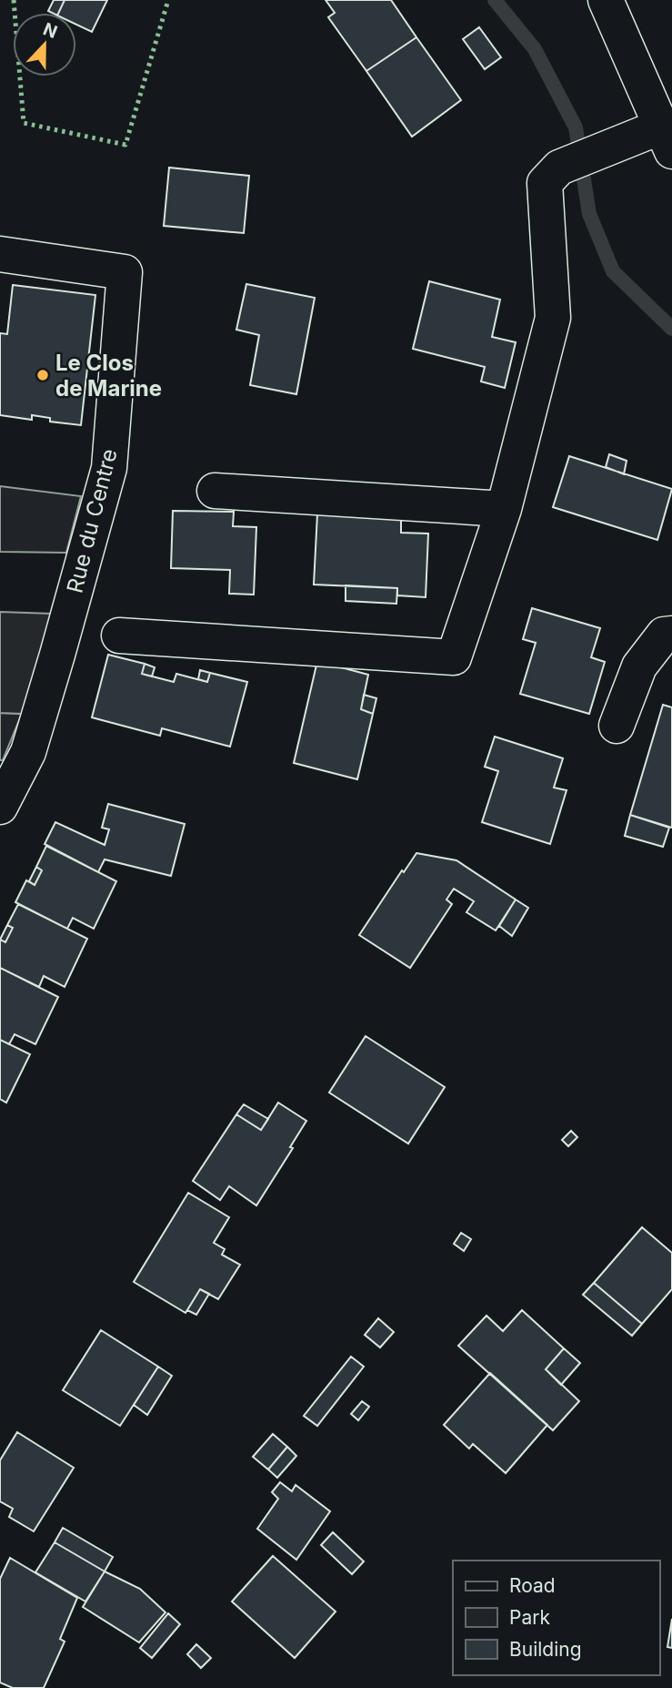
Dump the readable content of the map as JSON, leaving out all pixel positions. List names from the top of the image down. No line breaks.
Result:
{"streets":{"street":["Rue du Centre"]},"places":["Le Clos de Marine"],"legend":["Road","Park","Building"],"north":"top"}
